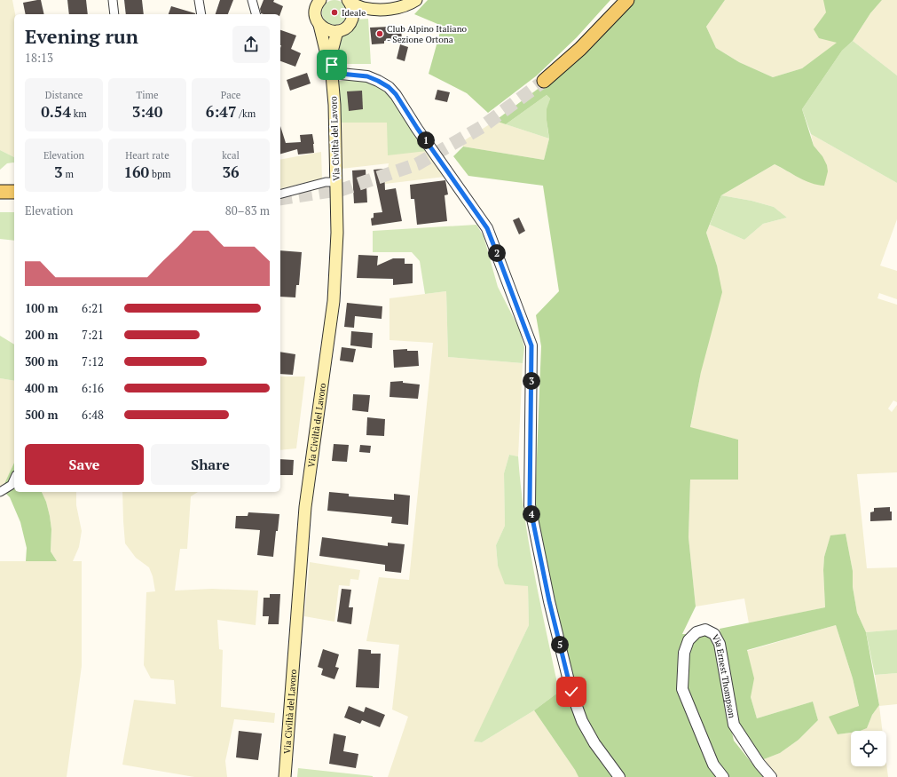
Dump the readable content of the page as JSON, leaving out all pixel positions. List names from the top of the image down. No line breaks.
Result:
{"streets":{"main road":["Via Civiltà del Lavoro"],"street":["Via Ernest Thompson"]},"places":["Ideale","Club Alpino Italiano - Sezione Ortona"],"page":{"heading":["Evening run","18:13"],"stats":[["Distance","0.54 km"],["Time","3:40"],["Pace","6:47 /km"],["Elevation","3 m"],["Heart rate","160 bpm"],["kcal","36"]],"pins":["1","2","3","4","5"],"chart":["Elevation","80–83 m"],"list":[{"name":"100 m","note":"6:21"},{"name":"200 m","note":"7:21"},{"name":"300 m","note":"7:12"},{"name":"400 m","note":"6:16"},{"name":"500 m","note":"6:48"}],"buttons":["Save","Share"]}}
